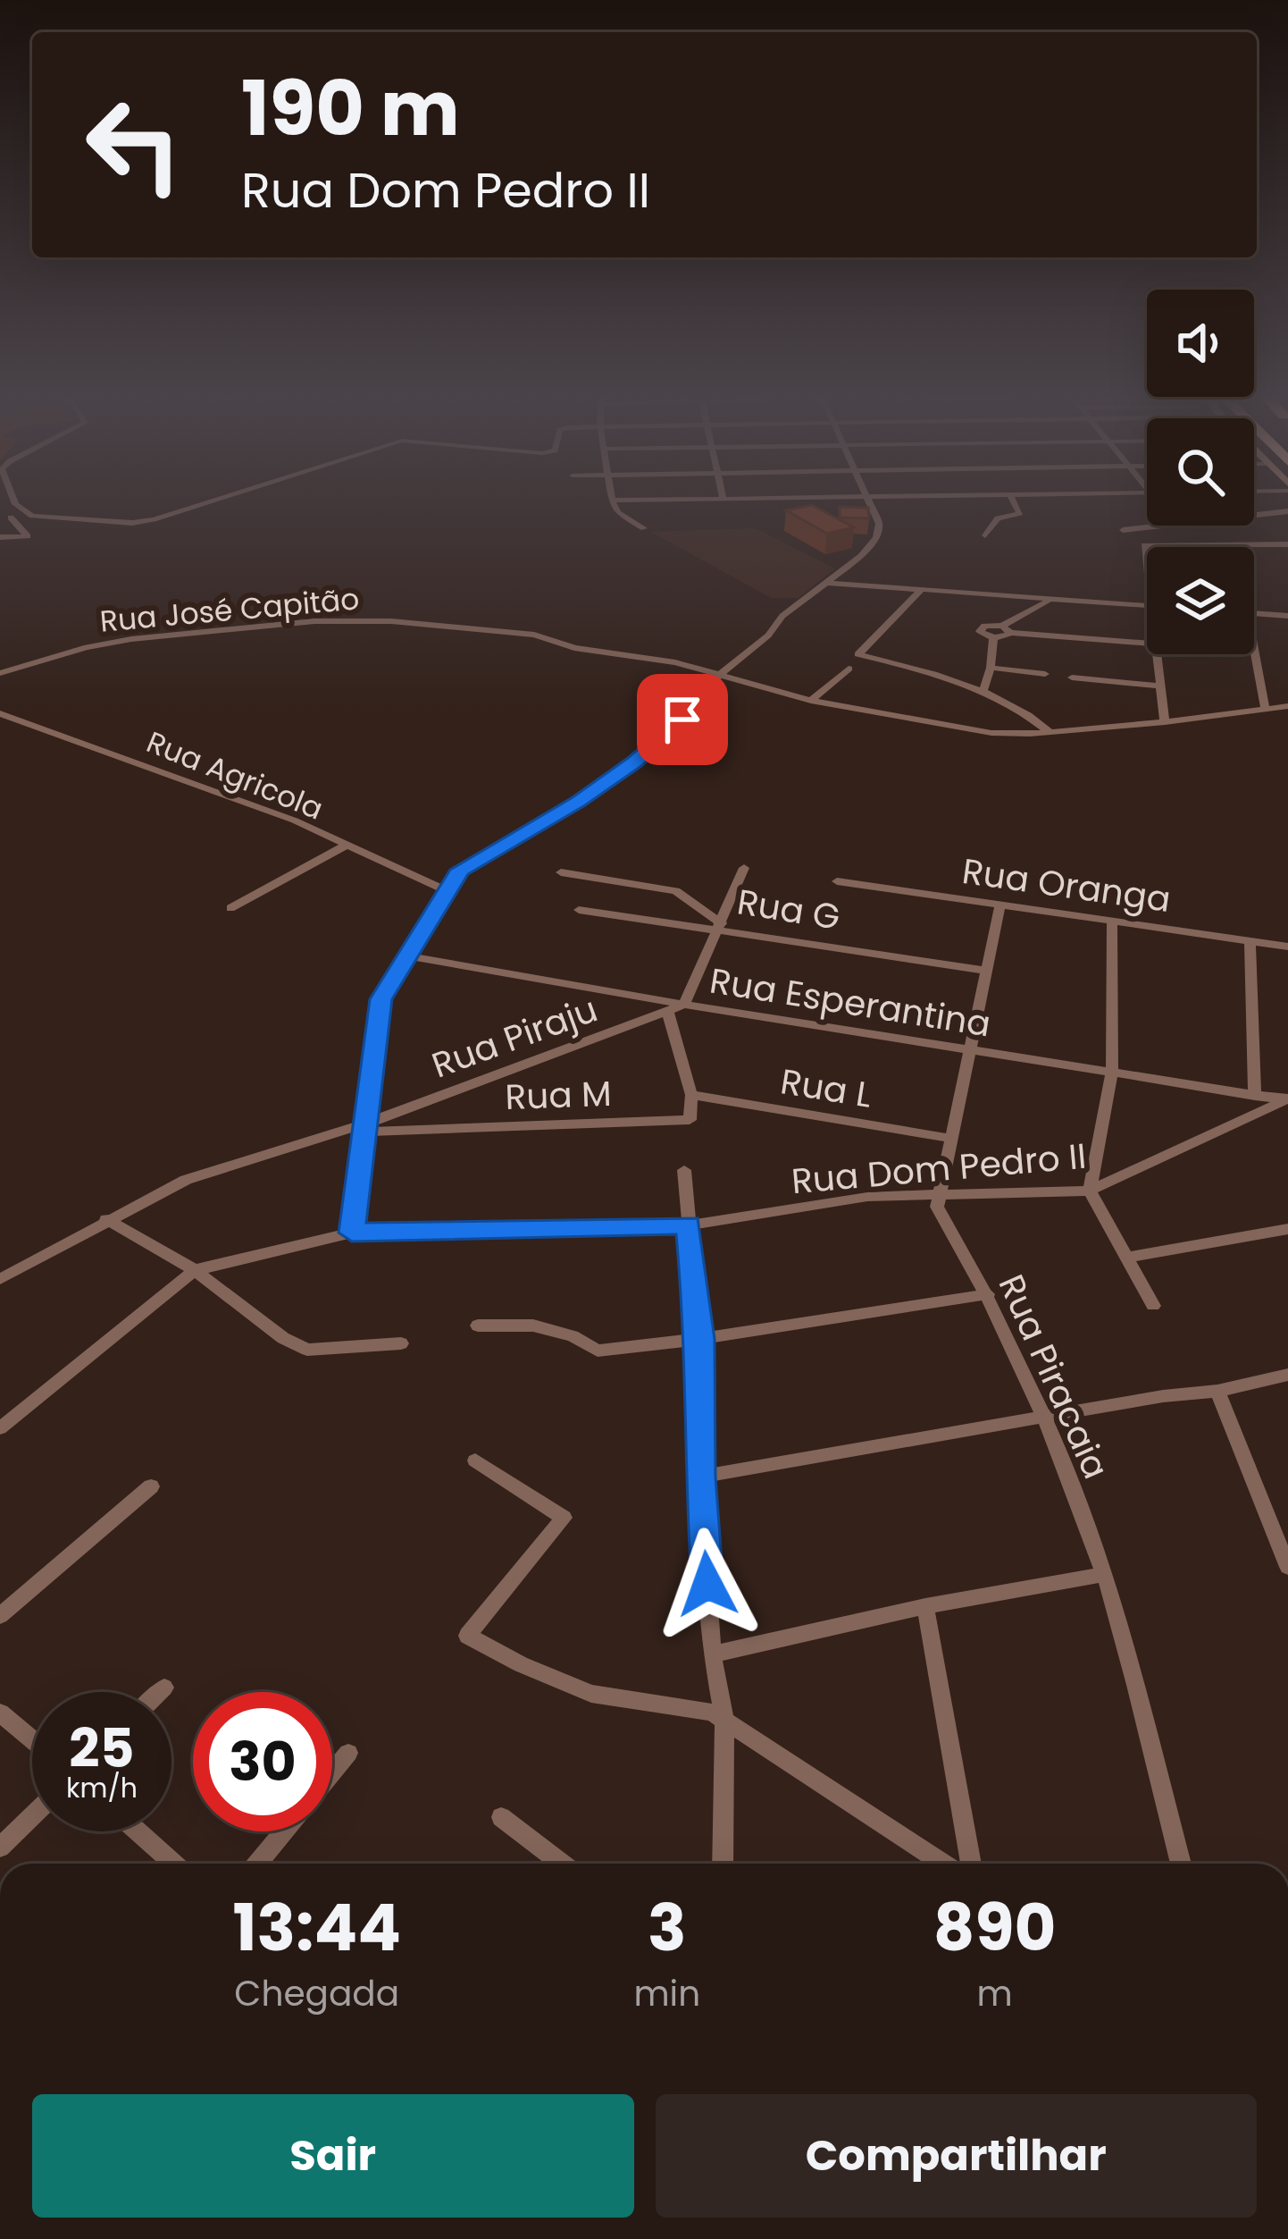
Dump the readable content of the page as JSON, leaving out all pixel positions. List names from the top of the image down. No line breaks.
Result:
{"streets":{"street":["Rua José Capitão","Rua Agricola","Rua Oranga","Rua G","Rua Esperantina","Rua Piraju","Rua L","Rua M","Rua Dom Pedro II","Rua Piracaia"]},"crossings":[["Rua Oranga","Rua Piracaia"],["Rua G","Rua Piracaia"],["Rua Esperantina","Rua Piraju"],["Rua Esperantina","Rua Dom Pedro II"],["Rua Esperantina","Rua Piracaia"],["Rua Piraju","Rua M"],["Rua L","Rua M"],["Rua L","Rua Piracaia"],["Rua Dom Pedro II","Rua Piracaia"]],"page":{"turn":["190 m","Rua Dom Pedro II"],"speed":"25 km/h","limit":"30","eta":["13:44","Chegada","3","min","890","m"],"buttons":["Sair","Compartilhar"]}}
